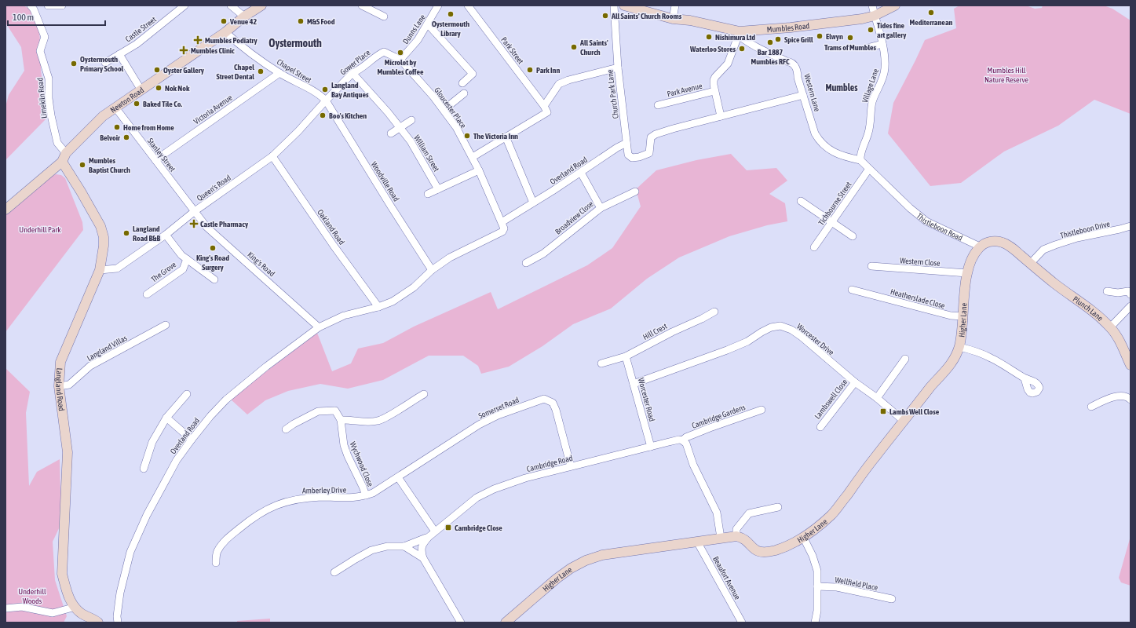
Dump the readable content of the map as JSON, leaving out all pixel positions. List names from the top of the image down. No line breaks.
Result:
{"streets":{"main road":["Mumbles Road","Newton Road","Plunch Lane","Higher Lane","Langland Road"],"street":["Castle Street","Dunns Lane","Park Street","Gower Place","Chapel Street","Village Lane","Park Avenue","Western Lane","Church Park Lane","Limekiln Road","Gloucester Place","Victoria Avenue","William Street","Stanley Street","Overland Road","Woodville Road","Queen's Road","Tichbourne Street","Broadview Close","Thistleboon Road","Oakland Road","Thistleboon Drive","Western Close","King's Road","The Grove","Heatherslade Close","Hill Crest","Worcester Drive","Langland Villas","Lambswell Close","Worcester Road","Somerset Road","Cambridge Gardens","Cambridge Road","Wychwood Close","Amberley Drive","Beaufort Avenue","Wellfield Place"]},"crossings":[["Mumbles Road","Village Lane"],["Mumbles Road","Western Lane"],["Dunns Lane","Gower Place"],["Dunns Lane","Gloucester Place"],["Gower Place","Chapel Street"],["Gower Place","Gloucester Place"],["Gower Place","William Street"],["Gower Place","Woodville Road"],["Gower Place","Queen's Road"],["Chapel Street","Newton Road"],["Chapel Street","Victoria Avenue"],["Chapel Street","Woodville Road"],["Chapel Street","Queen's Road"],["Village Lane","Western Lane"],["Village Lane","Thistleboon Road"],["Western Lane","Thistleboon Road"],["Church Park Lane","Overland Road"],["Limekiln Road","Newton Road"],["Limekiln Road","Langland Road"],["Newton Road","Stanley Street"],["Newton Road","Langland Road"],["Gloucester Place","Overland Road"],["Victoria Avenue","Stanley Street"],["Stanley Street","Queen's Road"],["Stanley Street","King's Road"],["Overland Road","Woodville Road"],["Overland Road","Broadview Close"],["Overland Road","Oakland Road"],["Overland Road","King's Road"],["Woodville Road","Queen's Road"],["Queen's Road","Oakland Road"],["Queen's Road","King's Road"],["Queen's Road","The Grove"],["Queen's Road","Langland Road"],["Tichbourne Street","Thistleboon Road"],["Thistleboon Road","Higher Lane"],["Thistleboon Drive","Plunch Lane"],["Western Close","Higher Lane"],["Heatherslade Close","Higher Lane"],["Higher Lane","Worcester Drive"],["Higher Lane","Beaufort Avenue"],["Hill Crest","Worcester Road"],["Worcester Drive","Lambswell Close"],["Worcester Drive","Worcester Road"],["Langland Villas","Langland Road"],["Worcester Road","Cambridge Road"],["Somerset Road","Cambridge Road"],["Somerset Road","Wychwood Close"],["Somerset Road","Amberley Drive"],["Cambridge Gardens","Cambridge Road"],["Wychwood Close","Amberley Drive"]],"districts":["Oystermouth","Mumbles"],"parks":["Mumbles Hill Nature Reserve","Underhill Park","Underhill Woods"],"places":{"other":["Mediterranean","Oystermouth Library","All Saints' Church Rooms","Venue 42","M&S Food","Tides fine art gallery","Elwyn","Nishimura Ltd","Trams of Mumbles","Spice Grill","Bar 1887 Mumbles RFC","All Saints' Church","Waterloo Stores","Microlot by Mumbles Coffee","Oystermouth Primary School","Oyster Gallery","Park Inn","Chapel Street Dental","Nok Nok","Langland Bay Antiques","Baked Tile Co.","Boo's Kitchen","Home from Home","The Victoria Inn","Belvoir","Mumbles Baptist Church","Langland Road B&B","King's Road Surgery"],"health":["Mumbles Podiatry","Mumbles Clinic","Castle Pharmacy"],"transit":["Lambs Well Close","Cambridge Close"]},"scale_bar":"100 m"}
